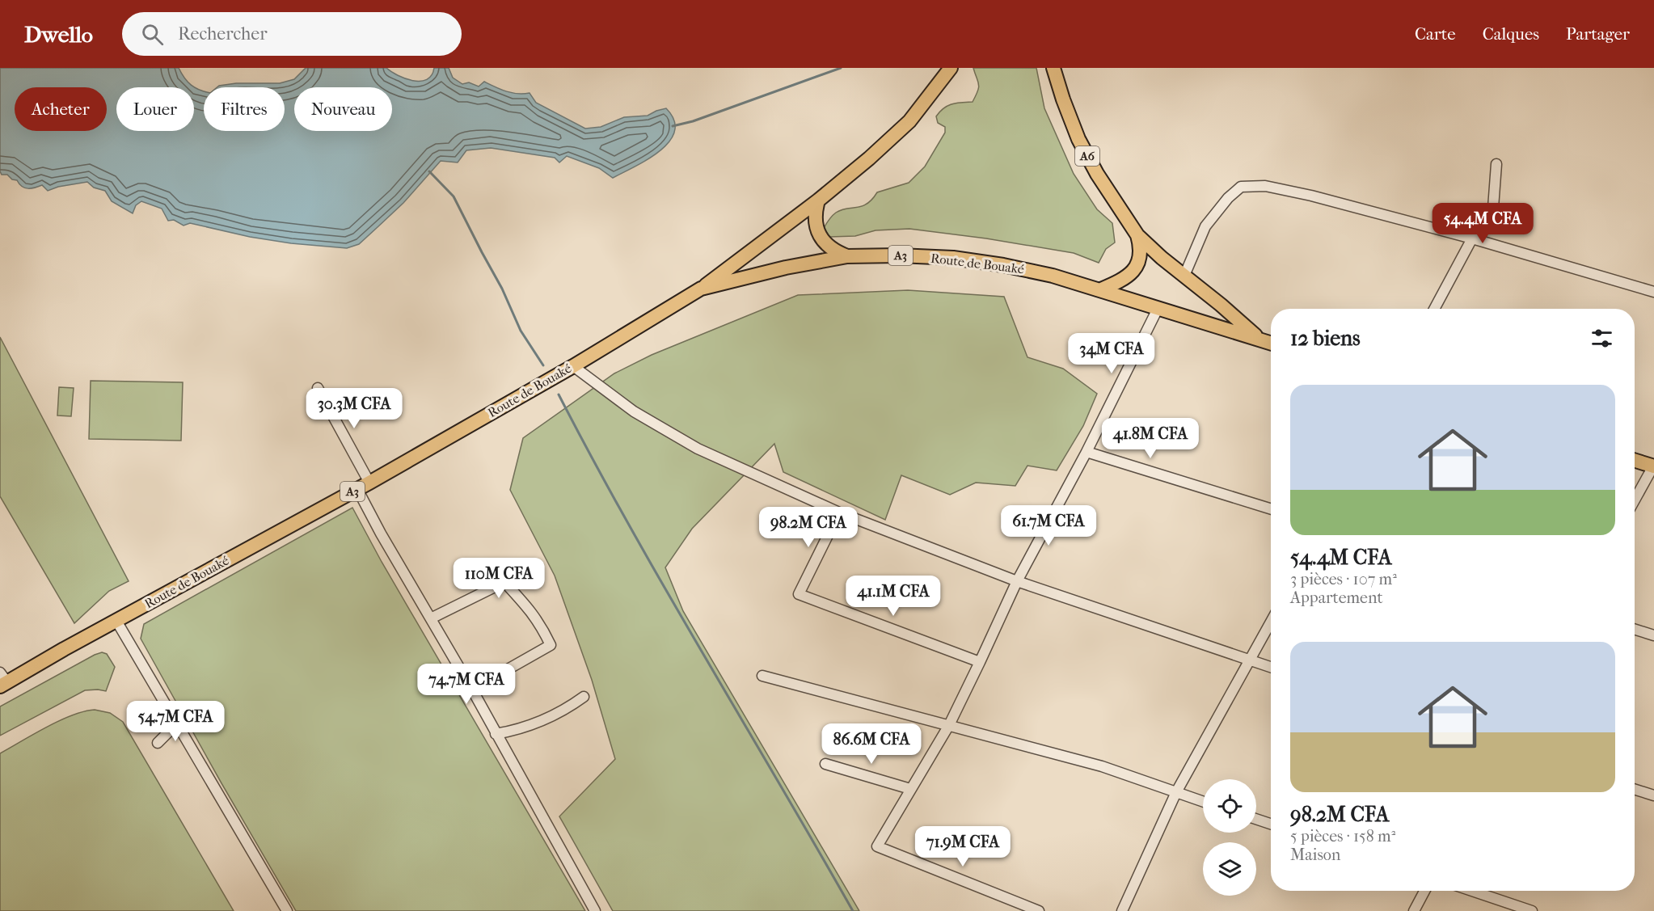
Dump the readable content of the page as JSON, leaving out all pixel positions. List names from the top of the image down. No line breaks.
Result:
{"streets":{"highway":["A6","A3","Route de Bouaké"]},"crossings":[["A6","A3"],["A3","Route de Bouaké"]],"page":{"header":"Dwello","search":"Rechercher","nav":["Carte","Calques","Partager"],"chip":["Acheter","Louer","Filtres","Nouveau"],"price":["54.4M CFA","34M CFA","30.3M CFA","41.8M CFA","61.7M CFA","98.2M CFA","110M CFA","41.1M CFA","74.7M CFA","54.7M CFA","86.6M CFA","71.9M CFA"],"heading":"12 biens","list":[{"name":"54.4M CFA","note":"3 pièces · 107 m² · Appartement"},{"name":"98.2M CFA","note":"5 pièces · 158 m² · Maison"}]}}
